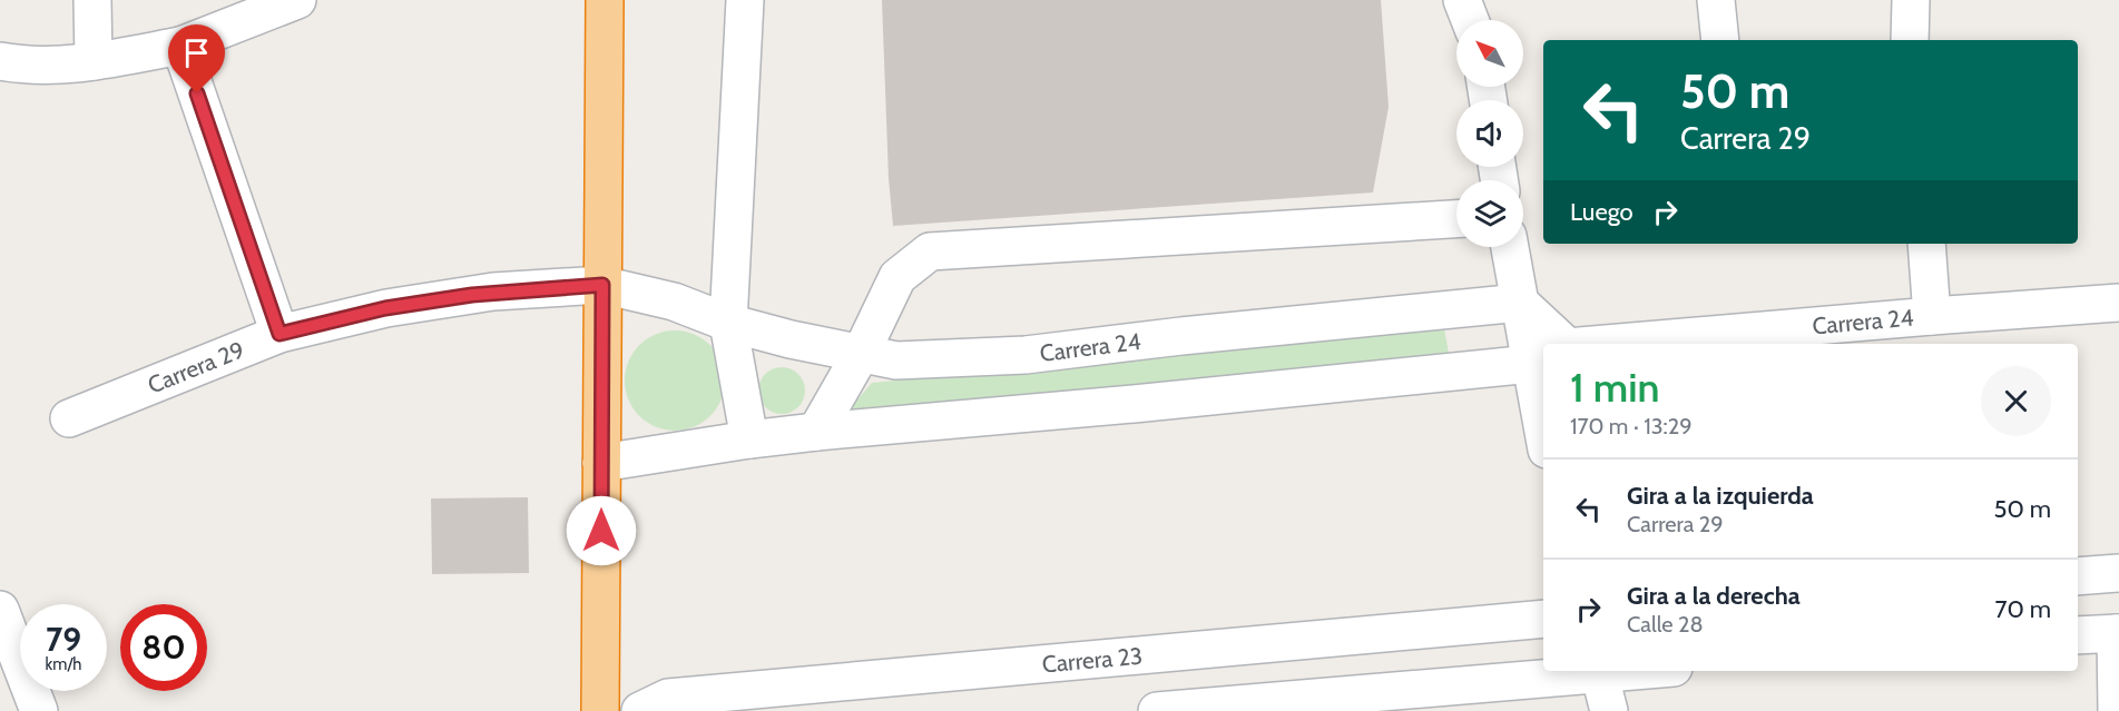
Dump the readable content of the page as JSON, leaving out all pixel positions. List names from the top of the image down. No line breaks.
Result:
{"streets":{"street":["Carrera 24","Carrera 29","Carrera 23"]},"crossings":[["Carrera 24","Carrera 29"]],"north":"top left","page":{"turn":["50 m","Carrera 29"],"then":"Luego","heading":["1 min","170 m · 13:29"],"list":[{"name":"Gira a la izquierda","note":"Carrera 29","value":"50 m"},{"name":"Gira a la derecha","note":"Calle 28","value":"70 m"}],"speed":"79 km/h","limit":"80"}}
